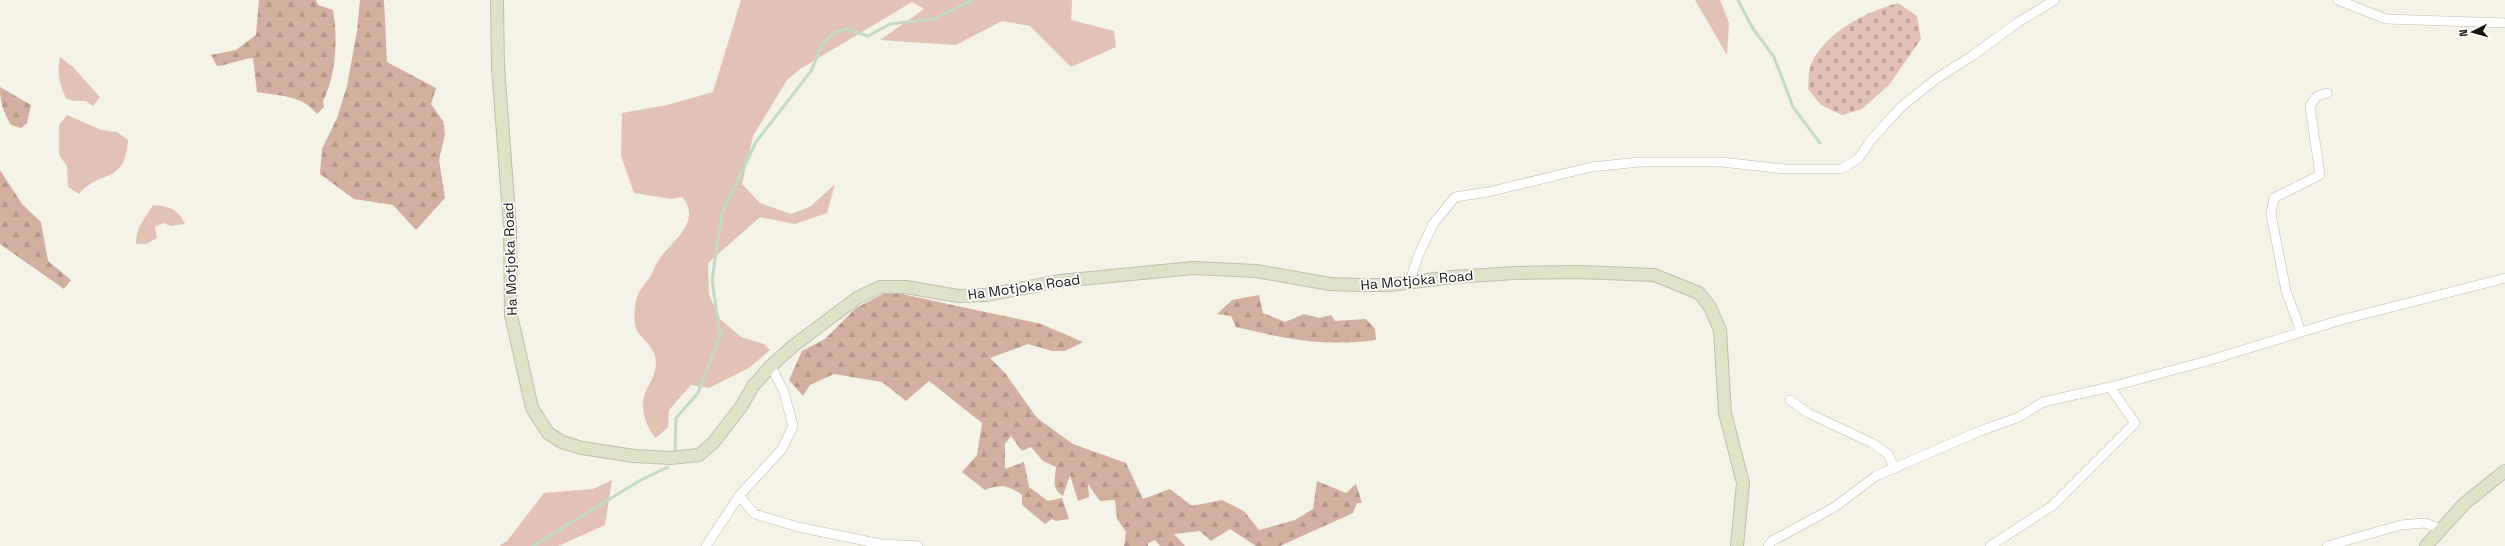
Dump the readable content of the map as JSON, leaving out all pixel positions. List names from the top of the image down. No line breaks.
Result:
{"streets":{"street":["Ha Motjoka Road"]},"north":"left"}
